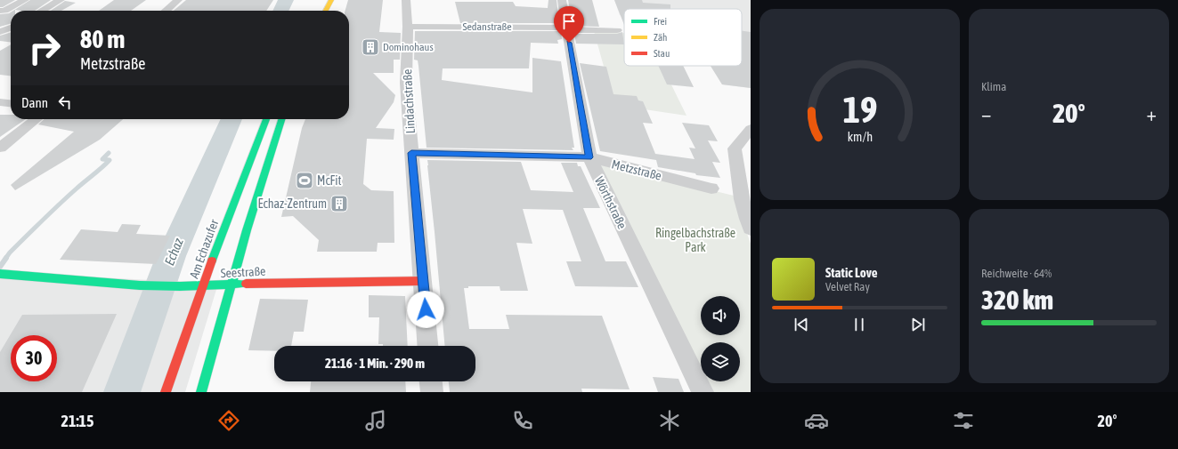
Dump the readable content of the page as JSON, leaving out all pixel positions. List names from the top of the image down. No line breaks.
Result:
{"streets":{"main road":["Am Echazufer","Seestraße"],"street":["Sedanstraße","Lindachstraße","Metzstraße","Wörthstraße"]},"crossings":[["Sedanstraße","Lindachstraße"],["Sedanstraße","Wörthstraße"],["Lindachstraße","Metzstraße"],["Lindachstraße","Seestraße"],["Metzstraße","Wörthstraße"],["Am Echazufer","Seestraße"]],"water":["Echaz"],"parks":["Ringelbachstraße Park"],"places":{"building":["Dominohaus","Echaz-Zentrum"],"sports":["McFit"]},"legend":["Frei","Zäh","Stau"],"page":{"tile":["Klima",["Reichweite · 64%","320 km"]],"turn":["80 m","Metzstraße"],"then":"Dann","heat":["−","20°","+"],"song":["Static Love","Velvet Ray"],"limit":"30","trip":"21:16 · 1 Min. · 290 m","tabs":["21:15","20°"],"gauge":["19","km/h"]}}
